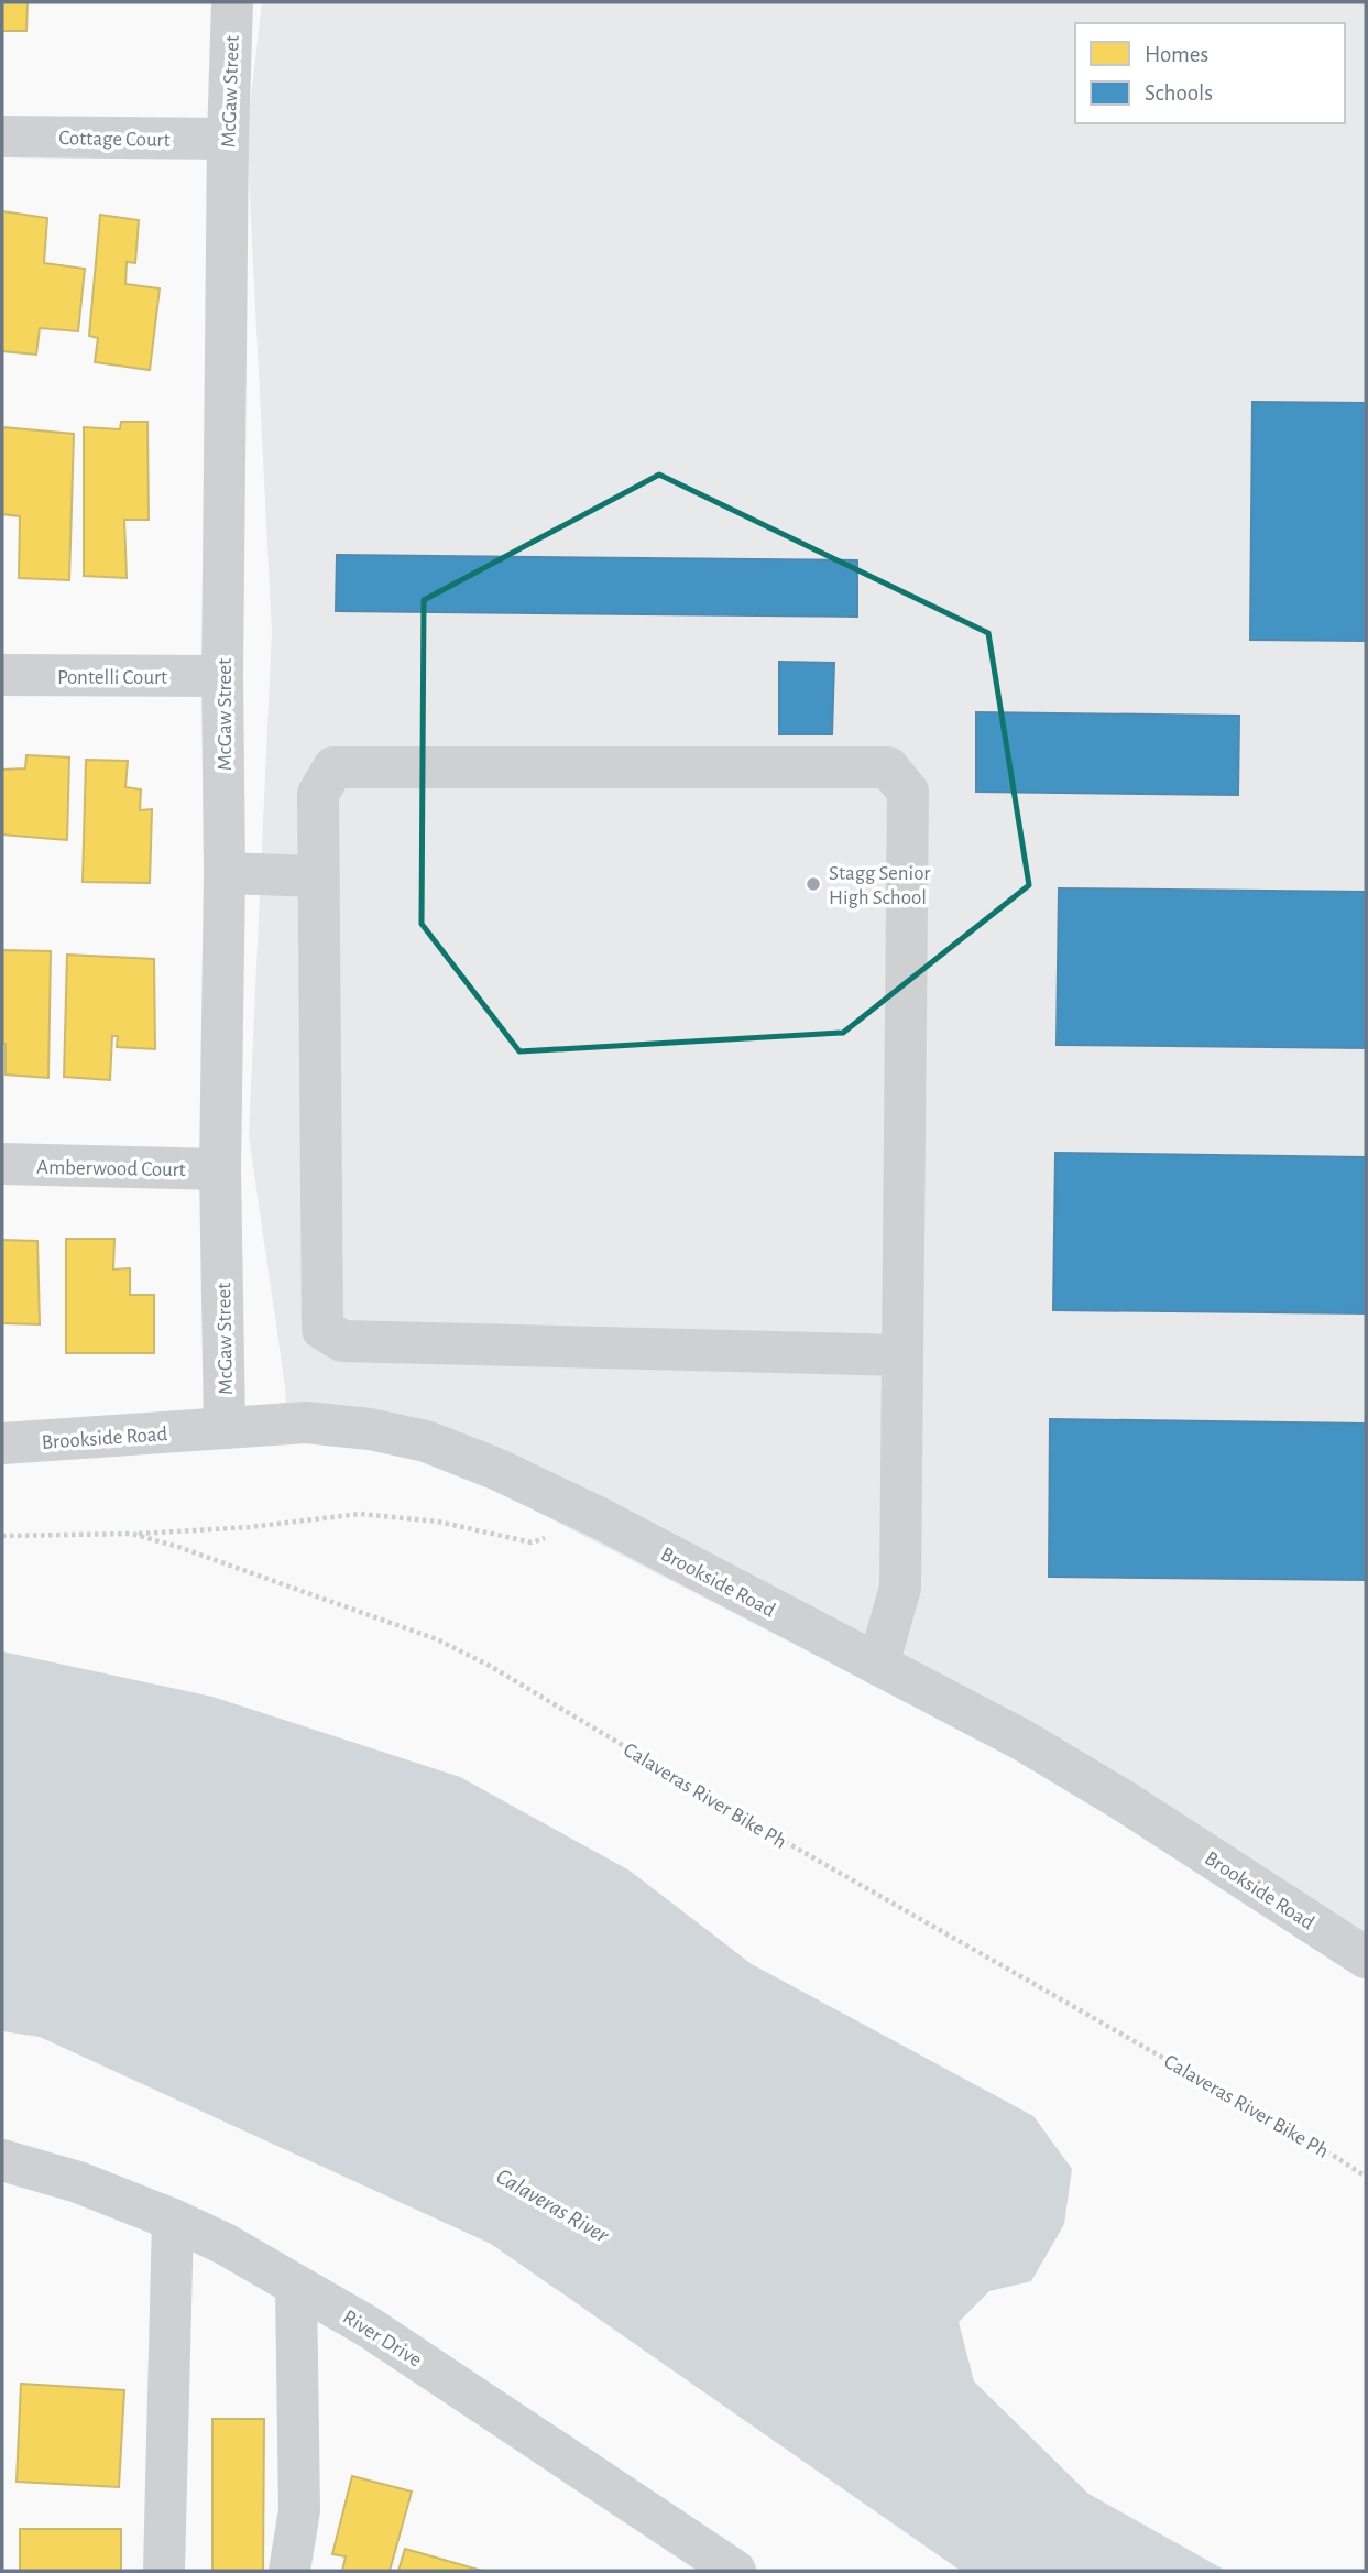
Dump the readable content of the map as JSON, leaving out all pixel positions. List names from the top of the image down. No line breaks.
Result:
{"streets":{"street":["McGaw Street","Cottage Court","Pontelli Court","Amberwood Court","Brookside Road","River Drive"],"path":["Calaveras River Bike Ph"]},"crossings":[["McGaw Street","Cottage Court"],["McGaw Street","Pontelli Court"],["McGaw Street","Amberwood Court"],["McGaw Street","Brookside Road"]],"water":["Calaveras River"],"places":["Stagg Senior High School"],"legend":["Homes","Schools"]}
